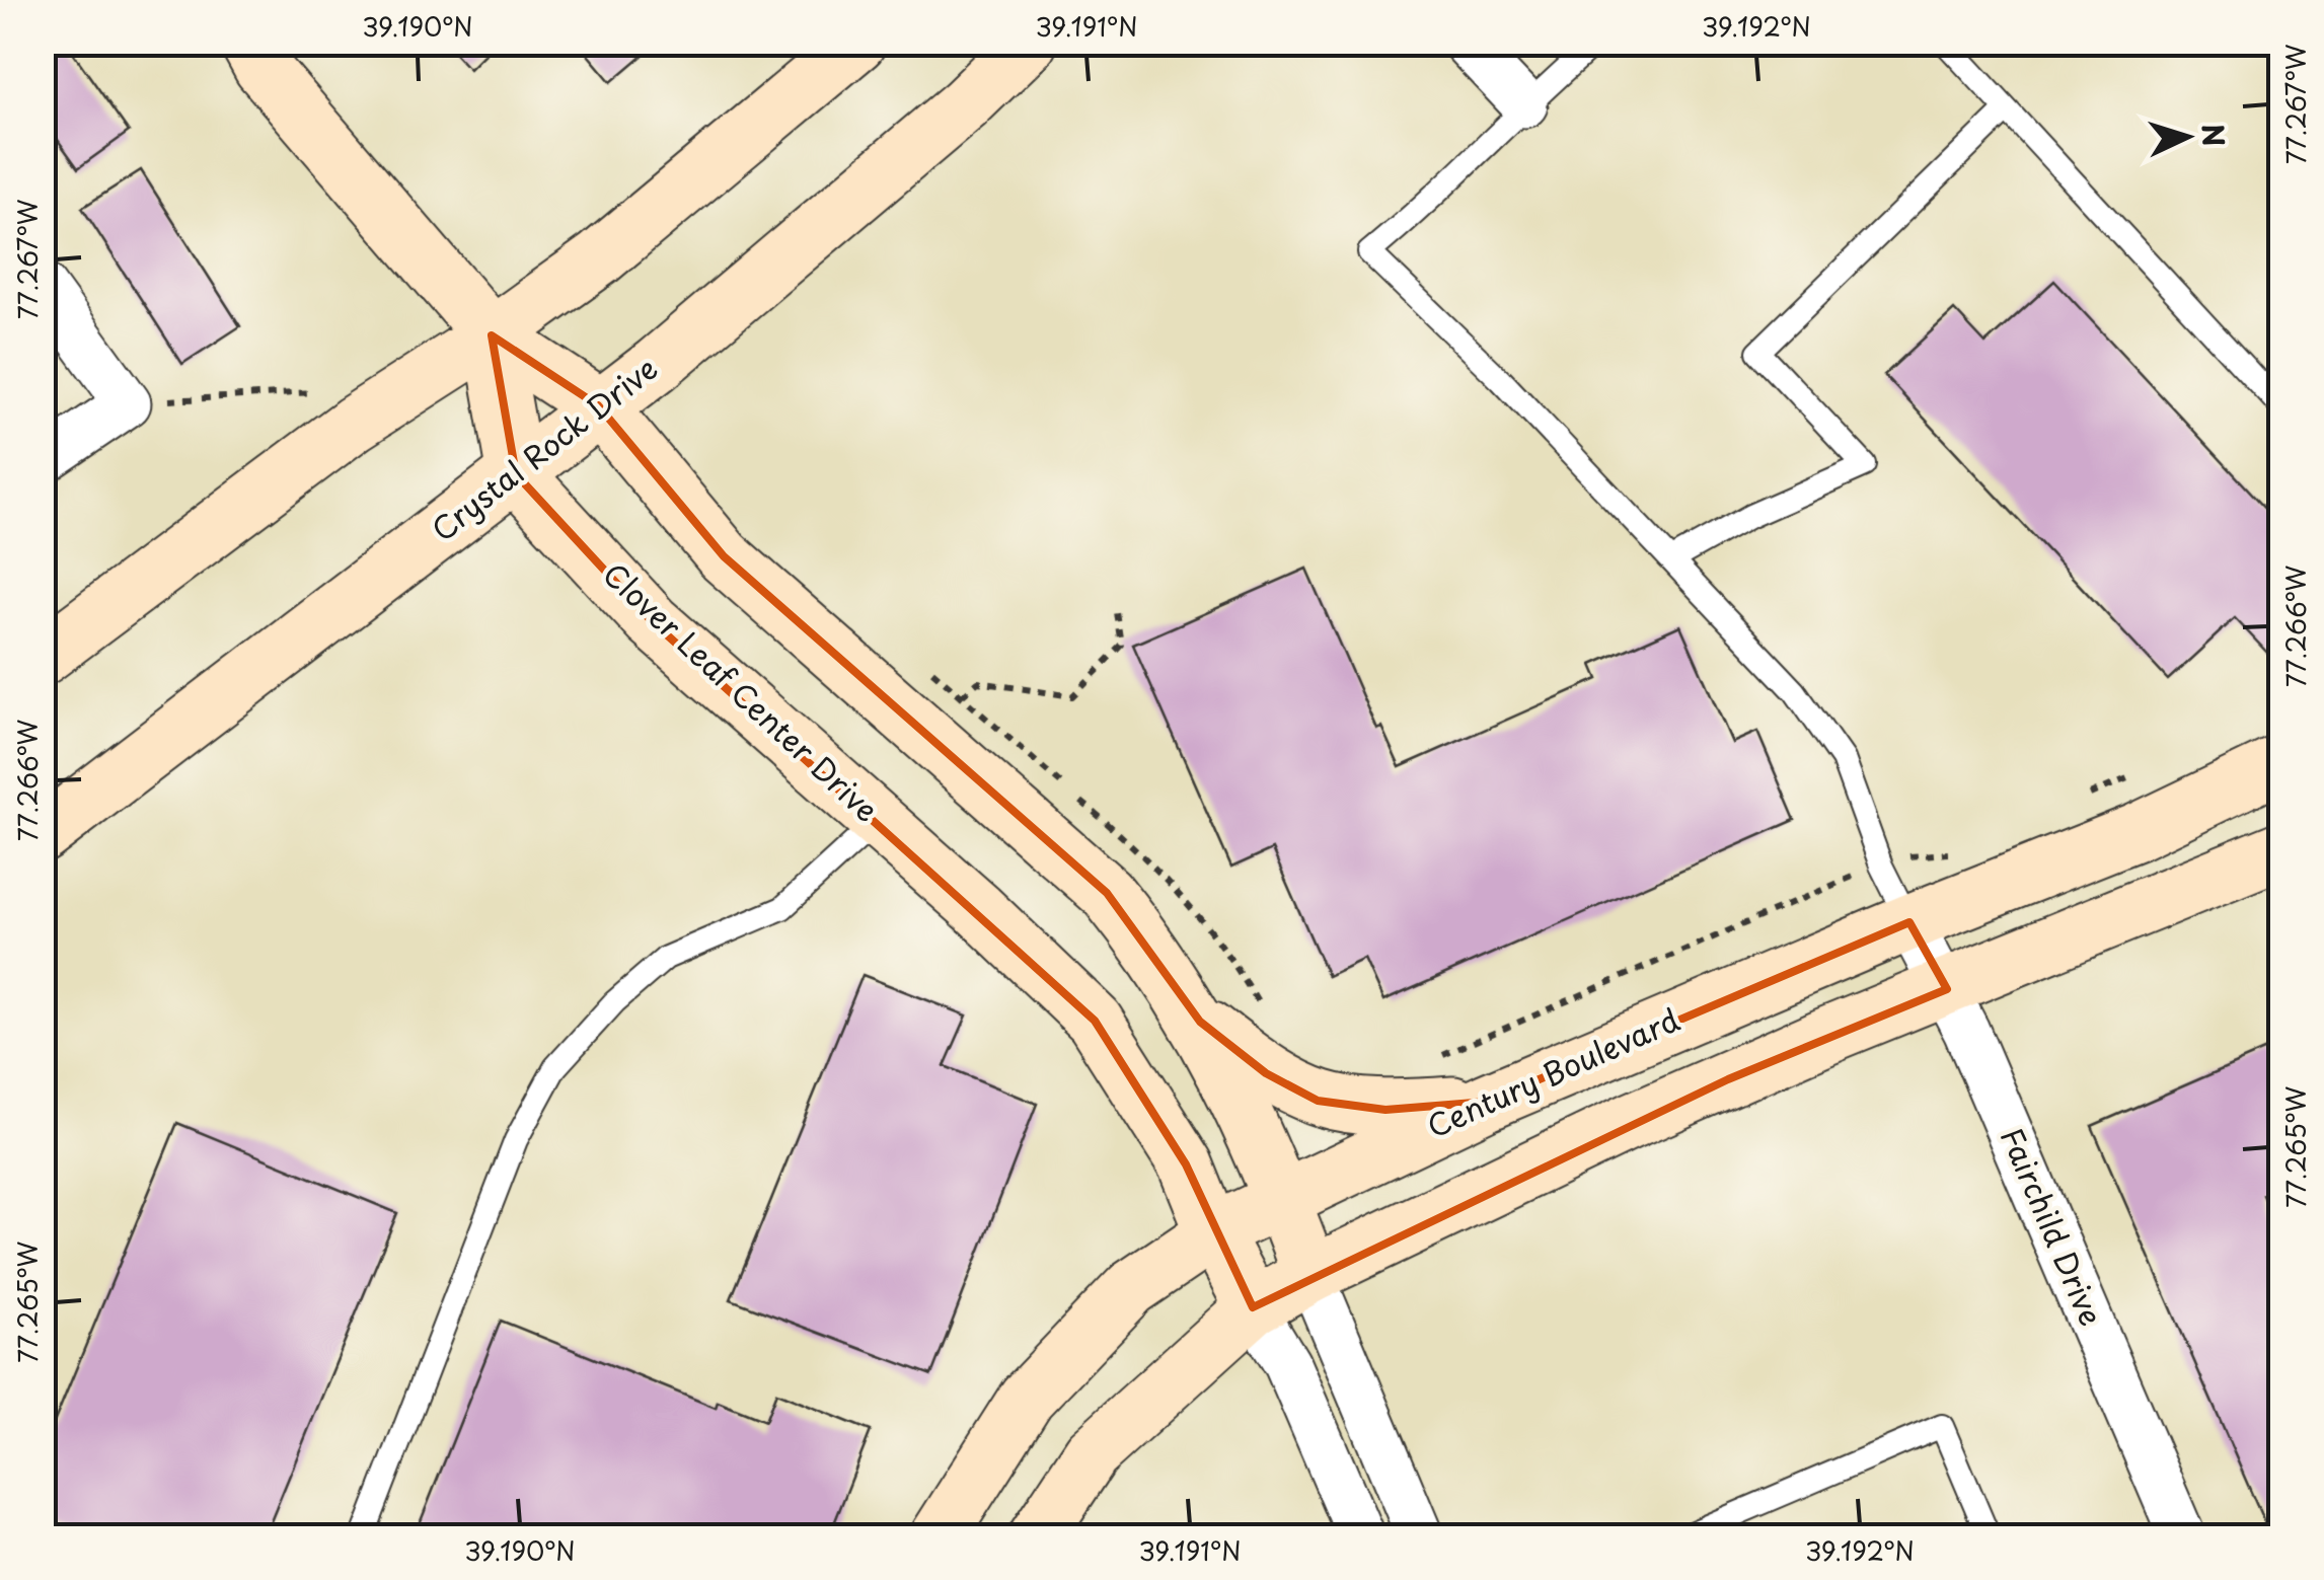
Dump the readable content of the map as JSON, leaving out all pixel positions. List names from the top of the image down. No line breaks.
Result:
{"streets":{"street":["Crystal Rock Drive","Clover Leaf Center Drive","Century Boulevard","Fairchild Drive"]},"crossings":[["Crystal Rock Drive","Clover Leaf Center Drive"],["Clover Leaf Center Drive","Century Boulevard"],["Century Boulevard","Fairchild Drive"]],"north":"right","coordinates":["39.190°N","39.191°N","39.192°N","77.267°W","77.266°W","77.265°W"]}
